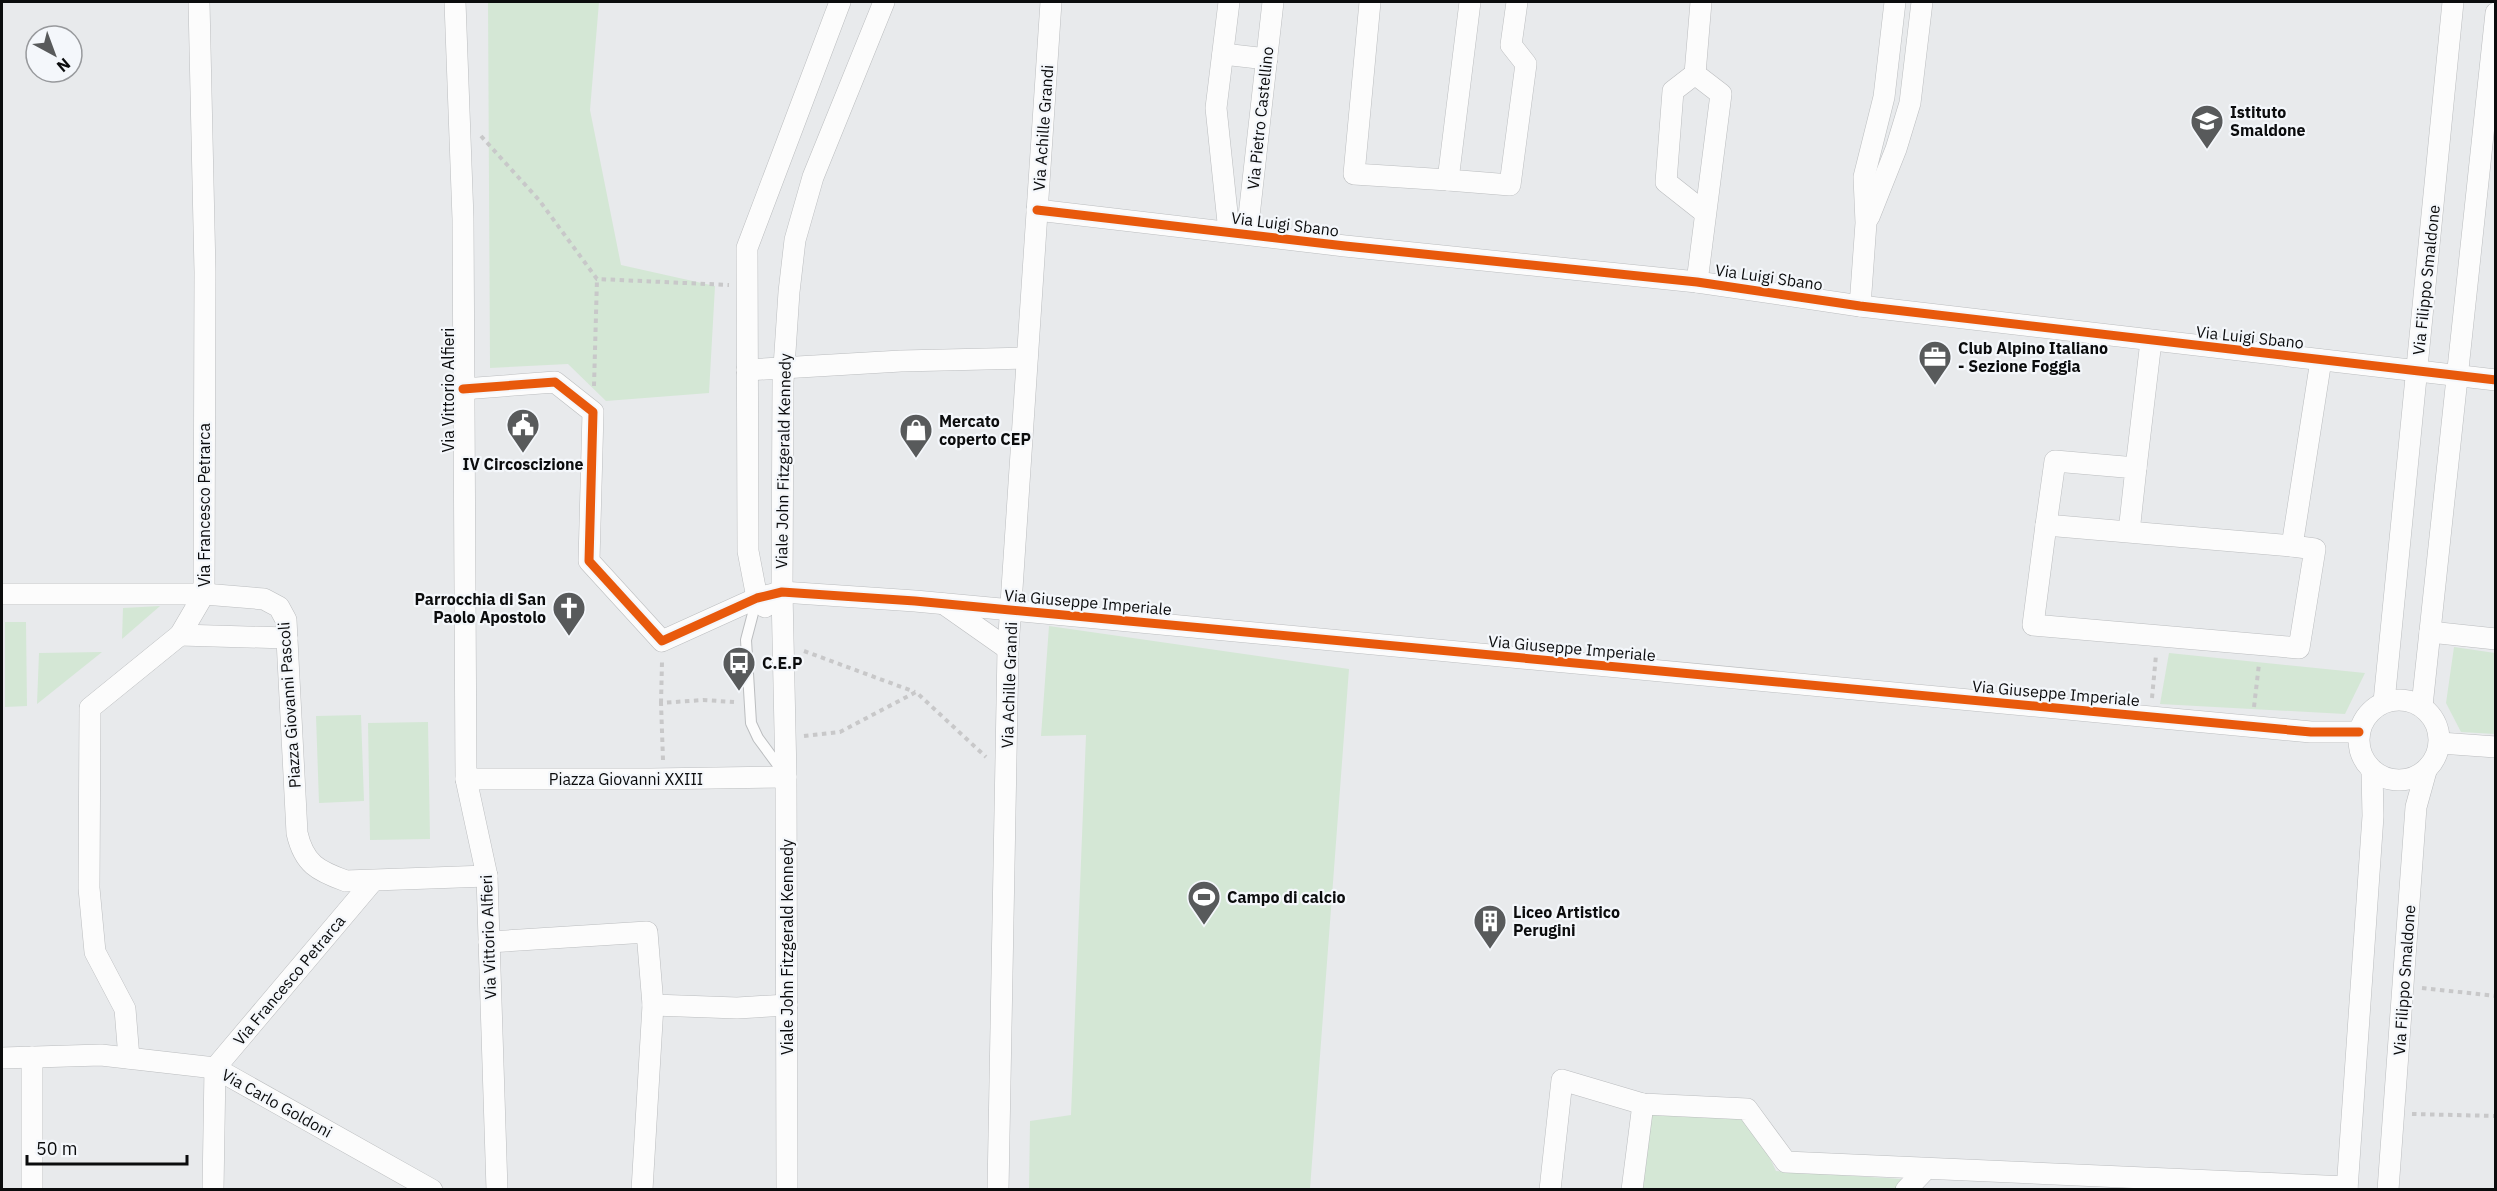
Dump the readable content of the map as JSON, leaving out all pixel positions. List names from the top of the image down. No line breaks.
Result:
{"streets":{"street":["Via Pietro Castellino","Via Achille Grandi","Via Luigi Sbano","Via Filippo Smaldone","Via Vittorio Alfieri","Viale John Fitzgerald Kennedy","Via Francesco Petrarca","Via Giuseppe Imperiale","Piazza Giovanni Pascoli","Piazza Giovanni XXIII","Via Carlo Goldoni"]},"crossings":[["Via Pietro Castellino","Via Luigi Sbano"],["Via Achille Grandi","Via Luigi Sbano"],["Via Achille Grandi","Via Giuseppe Imperiale"],["Via Luigi Sbano","Via Filippo Smaldone"],["Via Filippo Smaldone","Via Giuseppe Imperiale"],["Via Vittorio Alfieri","Piazza Giovanni Pascoli"],["Via Vittorio Alfieri","Piazza Giovanni XXIII"],["Viale John Fitzgerald Kennedy","Via Giuseppe Imperiale"],["Viale John Fitzgerald Kennedy","Piazza Giovanni XXIII"],["Via Francesco Petrarca","Piazza Giovanni Pascoli"],["Via Francesco Petrarca","Via Carlo Goldoni"]],"places":{"school or university":["Istituto Smaldone"],"office":["Club Alpino Italiano - Sezione Foggia"],"public building":["IV Circoscizione"],"shop":["Mercato coperto CEP"],"church":["Parrocchia di San Paolo Apostolo"],"bus stop":["C.E.P"],"sports":["Campo di calcio"],"building":["Liceo Artistico Perugini"]},"scale_bar":"50 m","north":"bottom right"}
